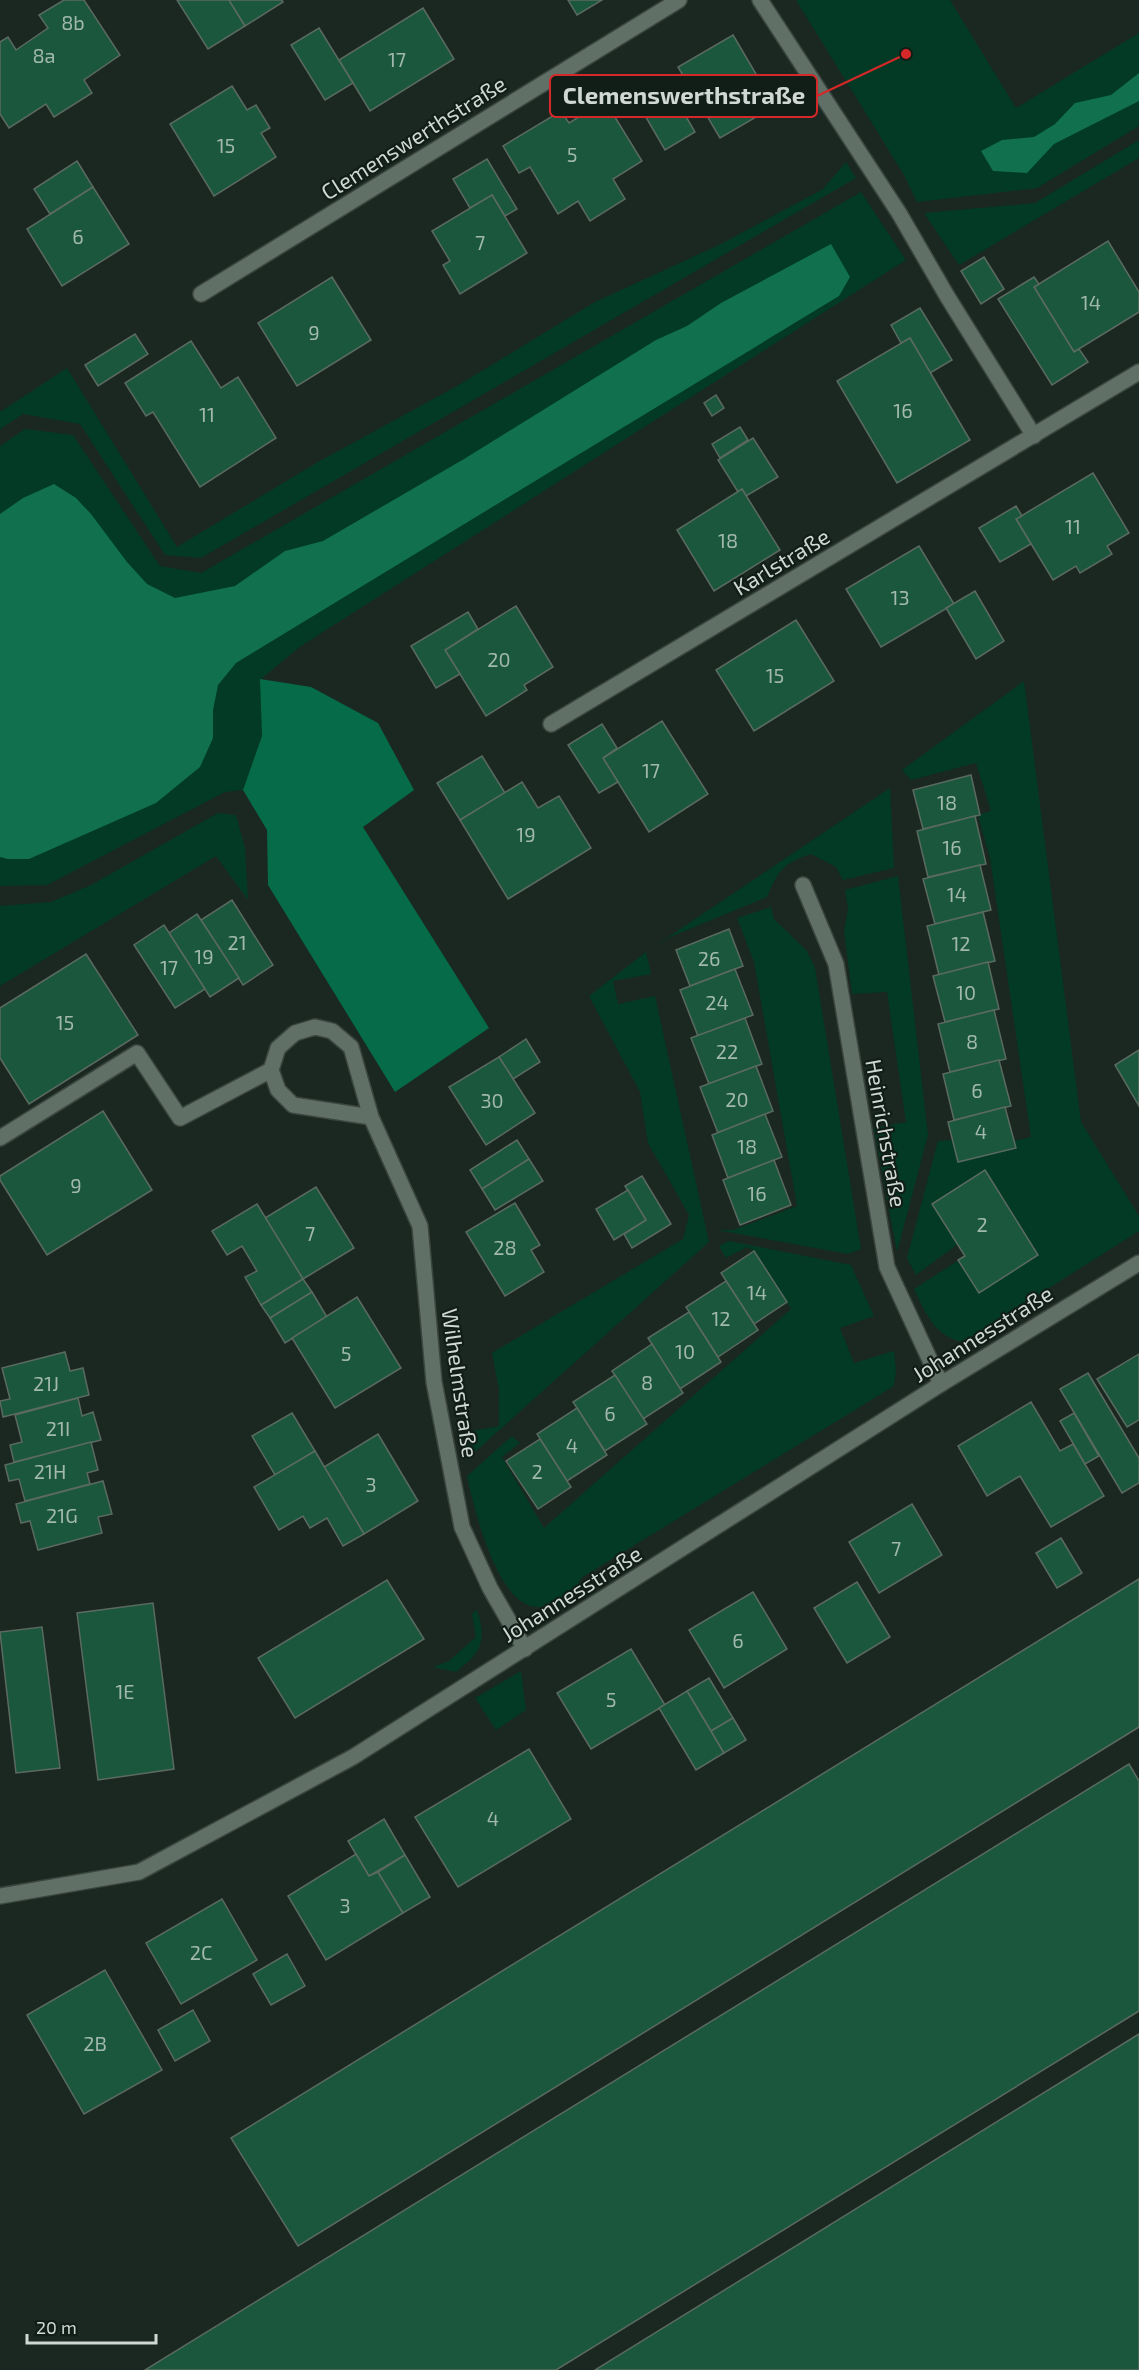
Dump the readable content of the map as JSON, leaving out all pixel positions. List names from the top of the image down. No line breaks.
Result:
{"streets":{"street":["Clemenswerthstraße","Karlstraße","Heinrichstraße","Johannesstraße","Wilhelmstraße"]},"crossings":[["Heinrichstraße","Johannesstraße"],["Johannesstraße","Wilhelmstraße"]],"places":["Clemenswerthstraße"],"house_numbers":["8b","8a","17","15","5","6","7","14","9","16","11","11","18","13","20","15","17","18","19","16","14","21","12","19","26","17","10","24","15","8","22","6","20","30","4","18","9","16","2","7","28","14","12","10","5","8","21J","6","21I","4","21H","2","3","21G","7","6","1E","5","4","3","2C","2B"],"scale_bar":"20 m"}
